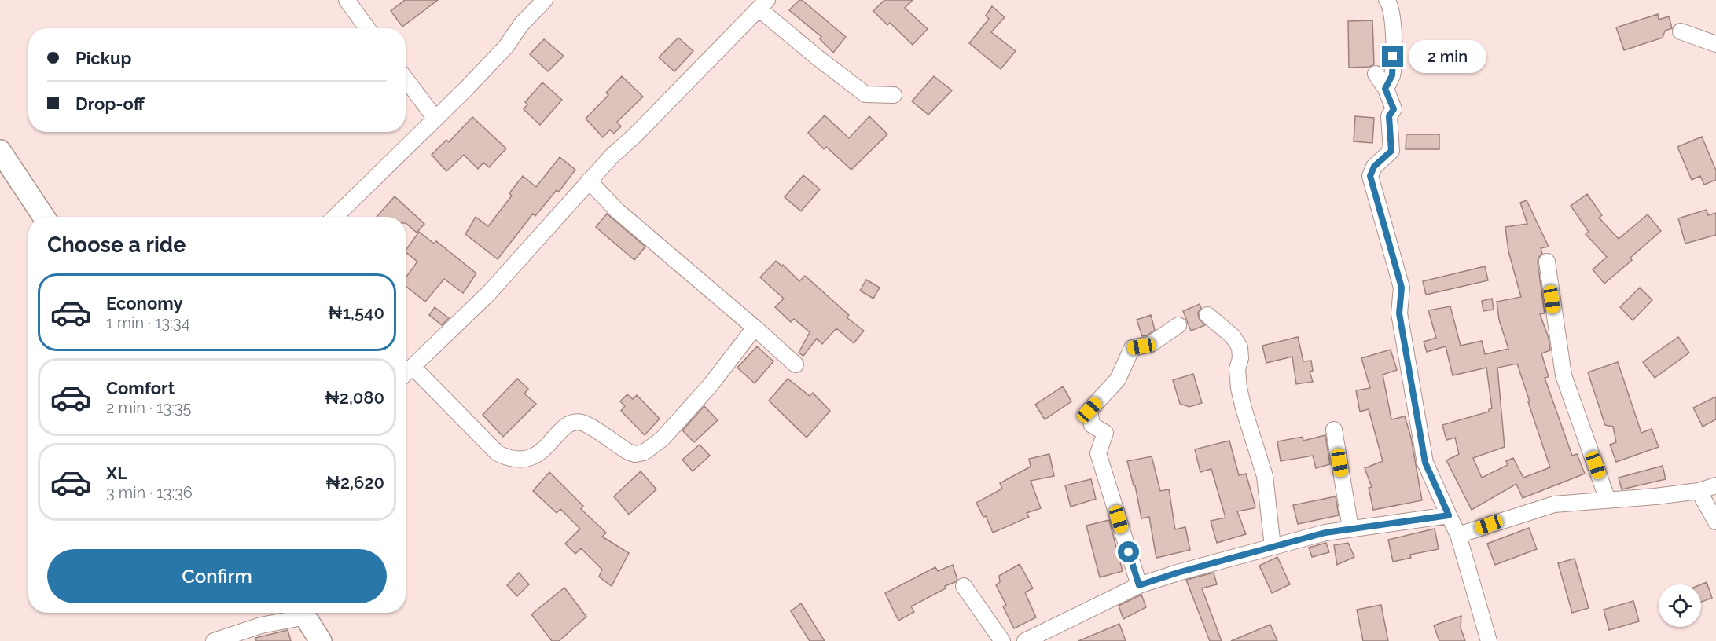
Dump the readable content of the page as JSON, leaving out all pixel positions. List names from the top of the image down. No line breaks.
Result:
{"page":{"banner":["Pickup","Drop-off"],"bubble":"2 min","heading":"Choose a ride","list":[{"name":"Economy","note":"1 min · 13:34","value":"₦1,540"},{"name":"Comfort","note":"2 min · 13:35","value":"₦2,080"},{"name":"XL","note":"3 min · 13:36","value":"₦2,620"}],"buttons":"Confirm"}}
